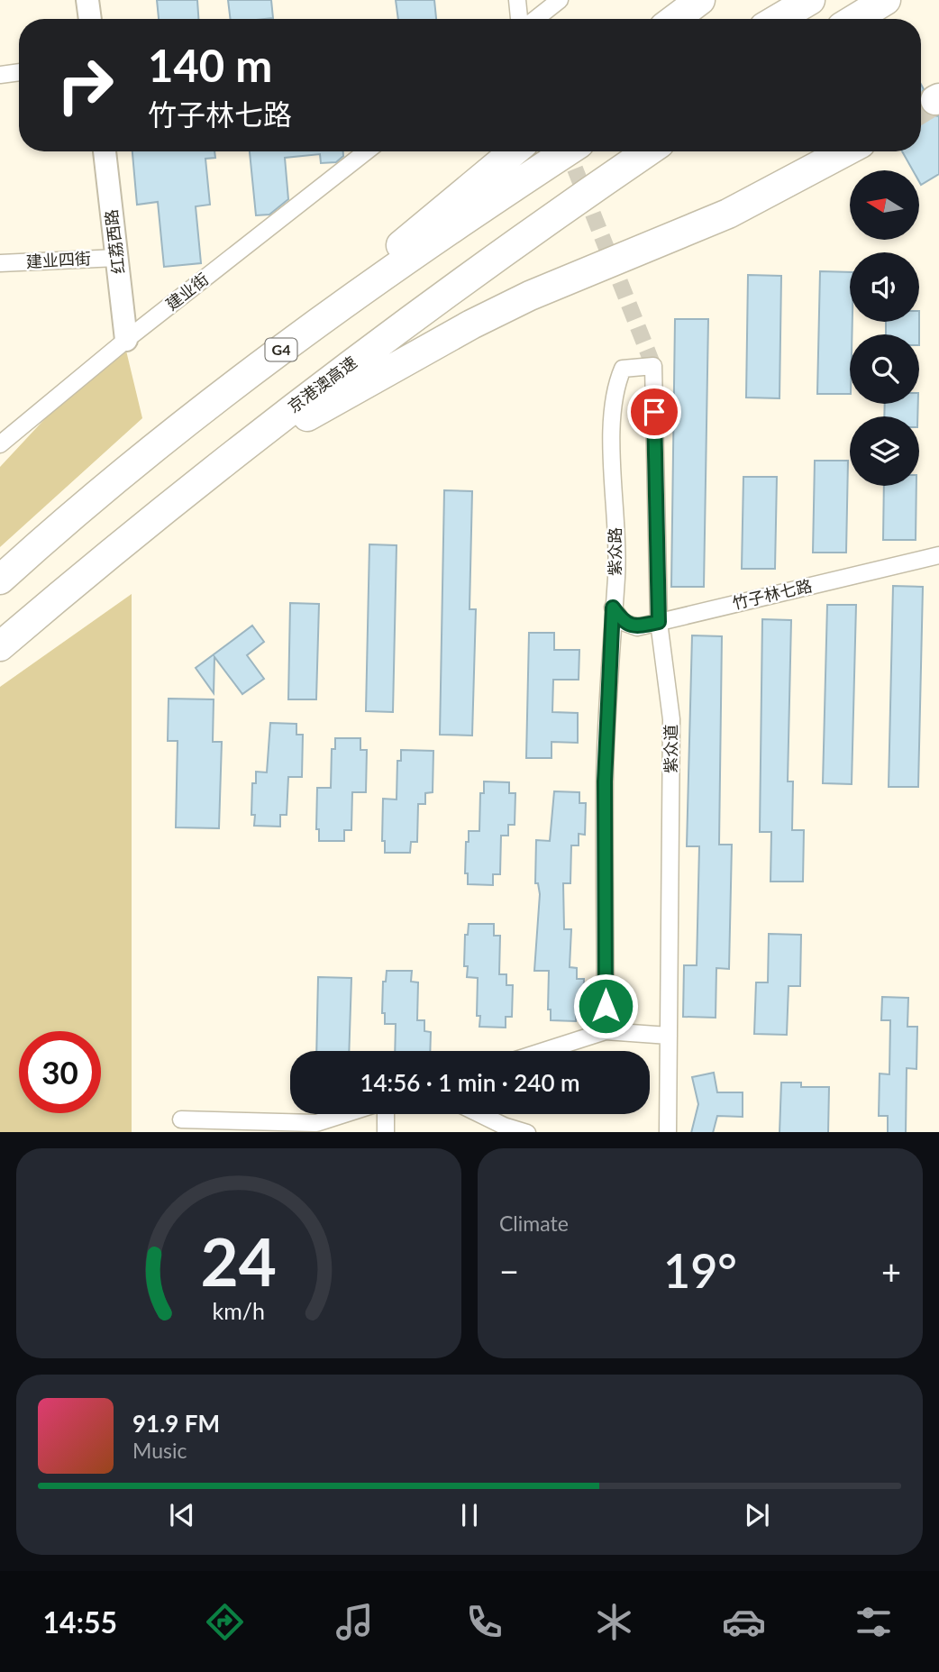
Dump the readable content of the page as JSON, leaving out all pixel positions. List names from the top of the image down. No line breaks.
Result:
{"streets":{"highway":["G4","京港澳高速"],"main road":["红荔西路"],"street":["建业四街","建业街","紫众路","竹子林七路","紫众道"]},"crossings":[["红荔西路","建业四街"],["红荔西路","建业街"],["紫众路","竹子林七路"],["紫众路","紫众道"],["竹子林七路","紫众道"]],"north":"left","page":{"turn":["140 m","竹子林七路"],"limit":"30","trip":"14:56 · 1 min · 240 m","tile":"Climate","heat":["−","19°","+"],"song":["91.9 FM","Music"],"tabs":"14:55","gauge":["24","km/h"]}}
